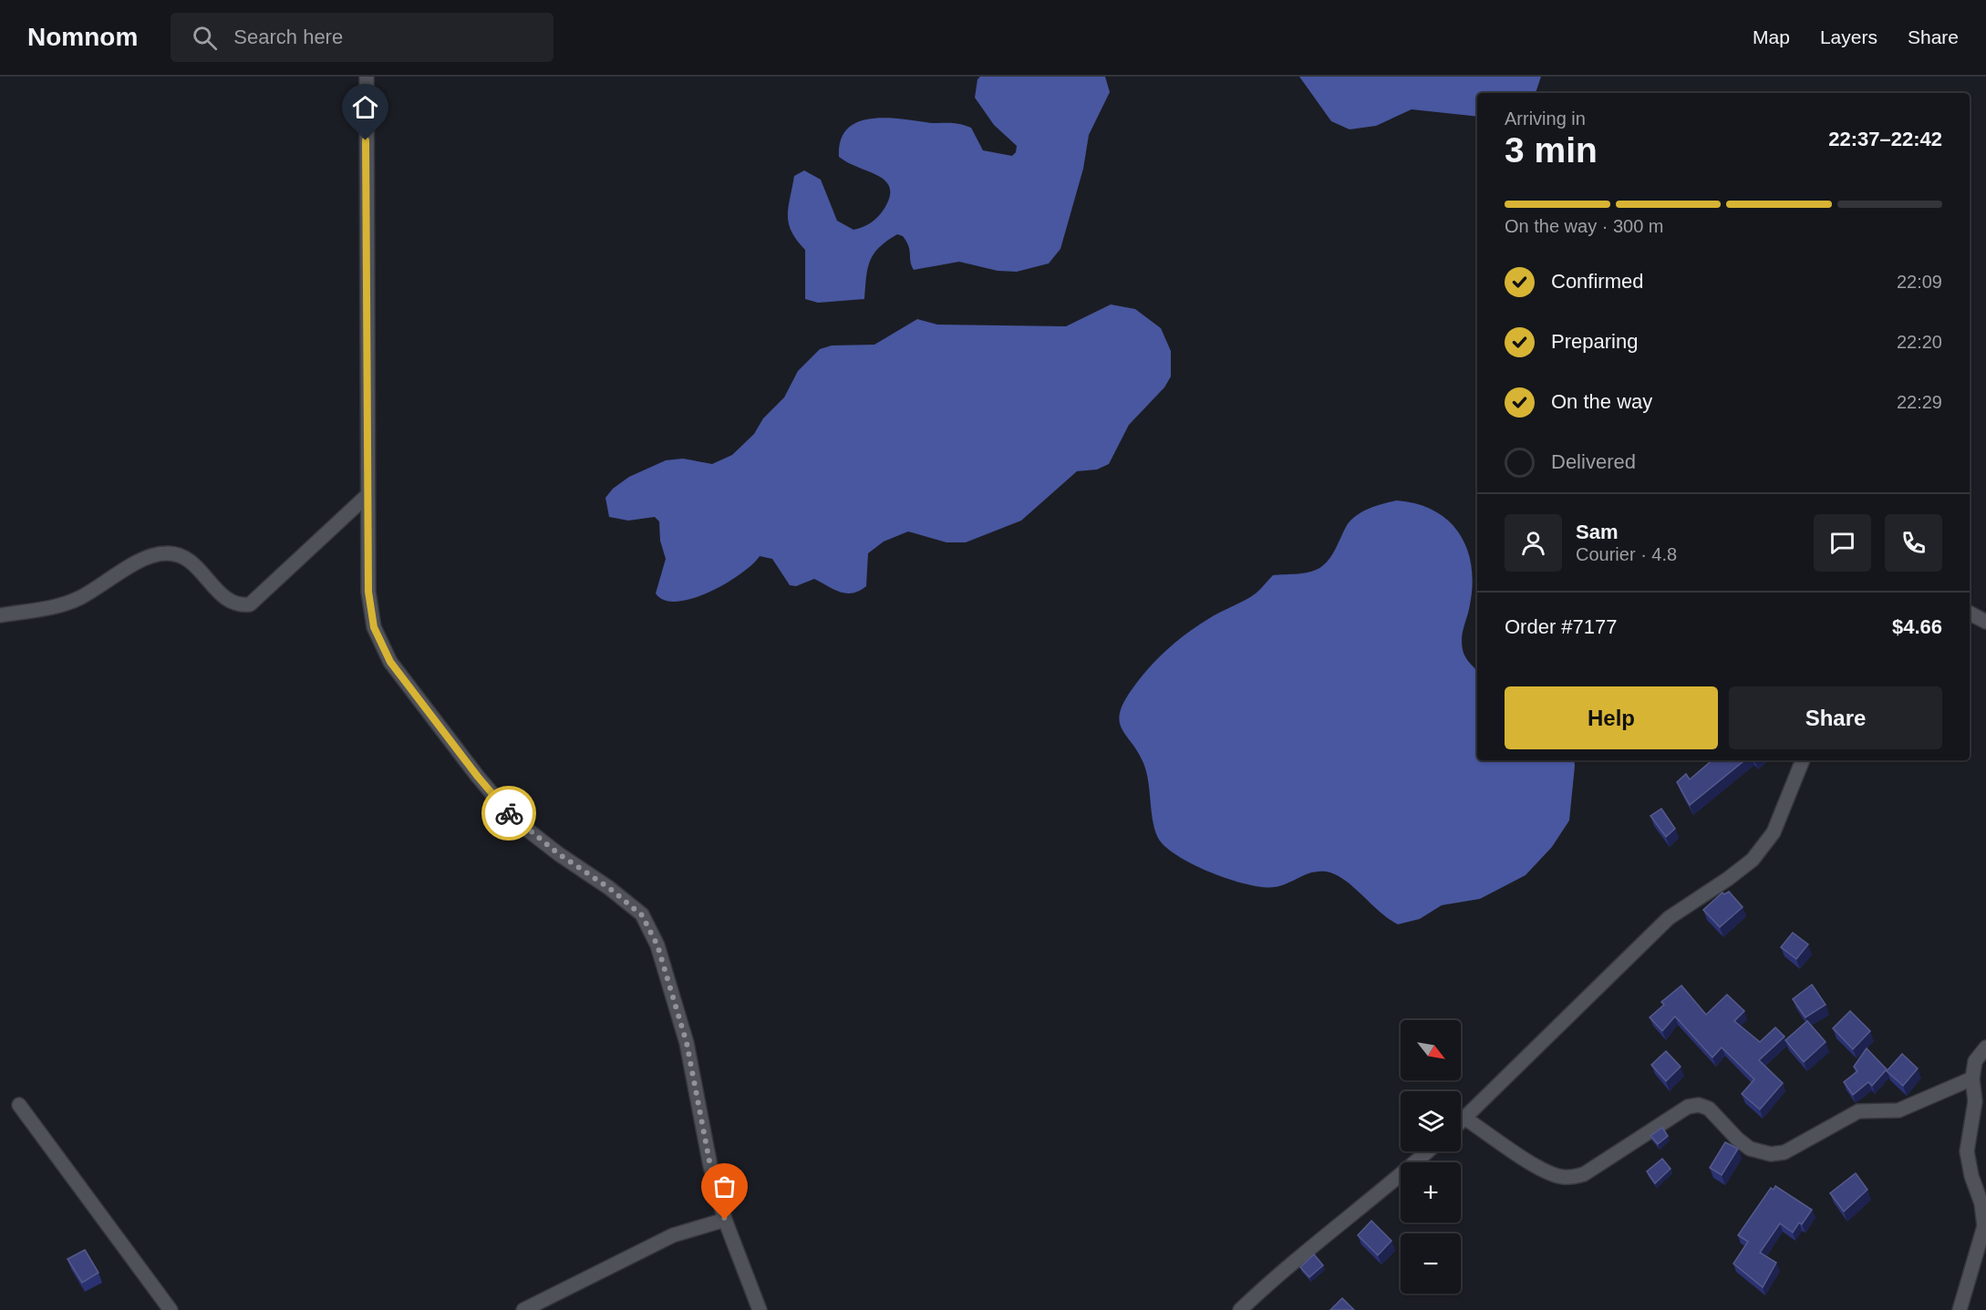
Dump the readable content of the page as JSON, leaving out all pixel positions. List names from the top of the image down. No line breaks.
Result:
{"north":"bottom right","page":{"header":"Nomnom","search":"Search here","nav":["Map","Layers","Share"],"heading":["3 min","Arriving in","22:37–22:42"],"panel":["Sam","Courier · 4.8","Order #7177","$4.66"],"bar":"On the way · 300 m","list":[["Confirmed","22:09"],["Preparing","22:20"],["On the way","22:29"],"Delivered"],"buttons":["Help","Share"],"map_buttons":["+","−"]}}
